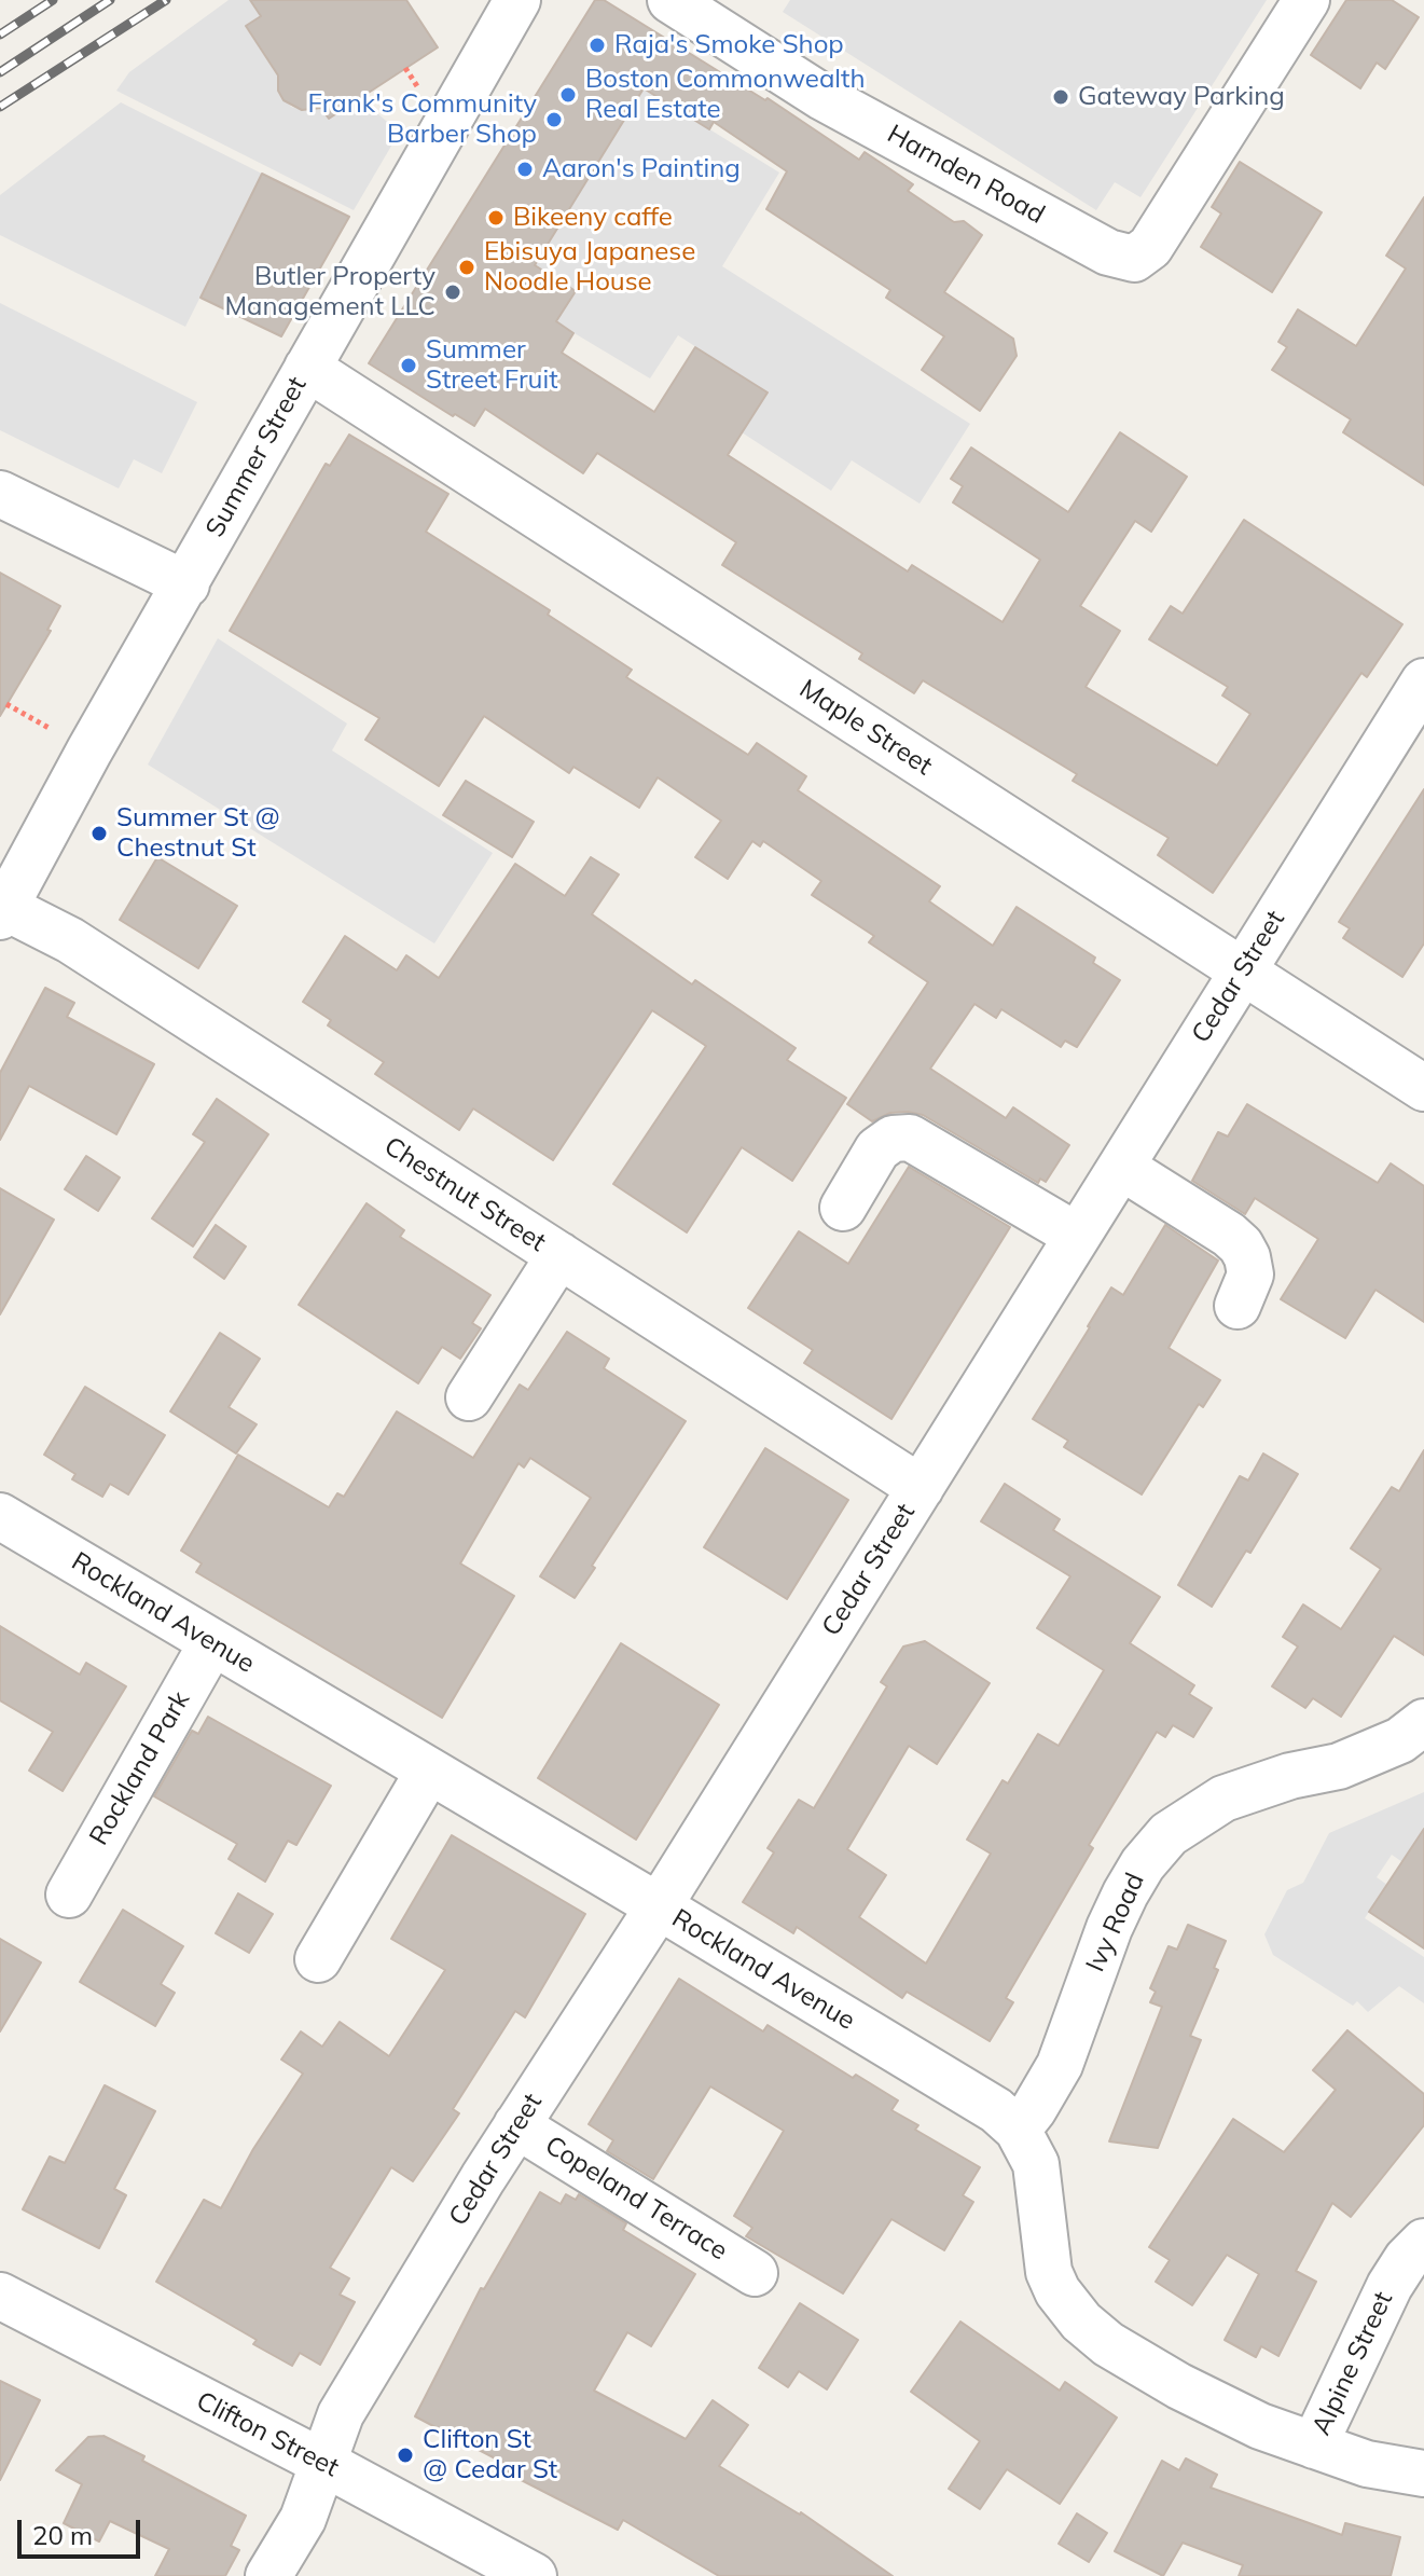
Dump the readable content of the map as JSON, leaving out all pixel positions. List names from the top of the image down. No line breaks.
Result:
{"streets":{"street":["Harnden Road","Summer Street","Maple Street","Cedar Street","Chestnut Street","Rockland Avenue","Rockland Park","Ivy Road","Copeland Terrace","Alpine Street","Clifton Street"]},"crossings":[["Summer Street","Maple Street"],["Summer Street","Chestnut Street"],["Maple Street","Cedar Street"],["Cedar Street","Chestnut Street"],["Cedar Street","Rockland Avenue"],["Cedar Street","Copeland Terrace"],["Cedar Street","Clifton Street"],["Rockland Avenue","Rockland Park"],["Rockland Avenue","Ivy Road"],["Rockland Avenue","Alpine Street"]],"places":["Raja's Smoke Shop","Boston Commonwealth Real Estate","Gateway Parking","Frank's Community Barber Shop","Aaron's Painting","Bikeeny caffe","Ebisuya Japanese Noodle House","Butler Property Management LLC","Summer Street Fruit","Summer St @ Chestnut St","Clifton St @ Cedar St"],"scale_bar":"20 m"}
